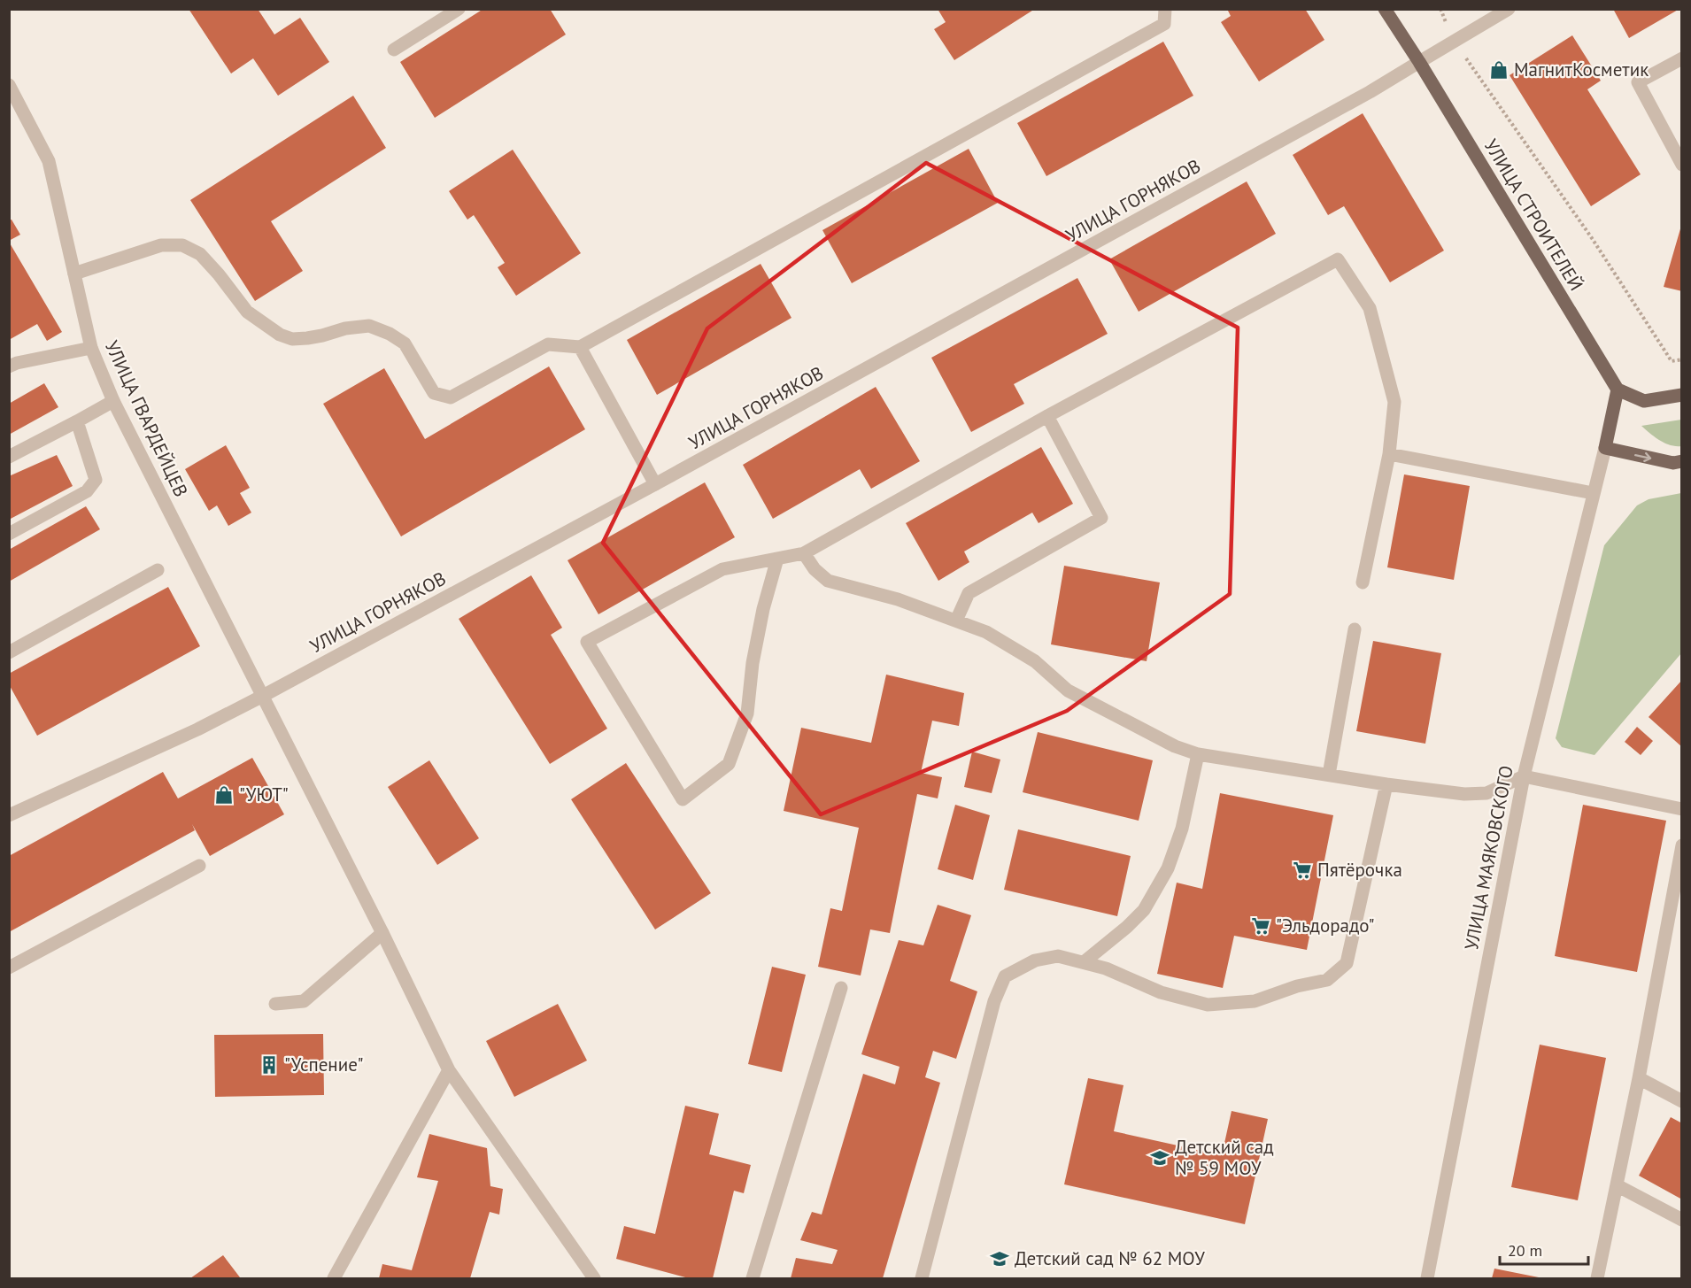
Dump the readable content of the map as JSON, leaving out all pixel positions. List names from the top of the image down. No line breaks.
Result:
{"streets":{"main road":["УЛИЦА СТРОИТЕЛЕЙ"],"street":["УЛИЦА ГОРНЯКОВ","УЛИЦА ГВАРДЕЙЦЕВ","УЛИЦА МАЯКОВСКОГО"]},"crossings":[["УЛИЦА ГОРНЯКОВ","УЛИЦА СТРОИТЕЛЕЙ"],["УЛИЦА ГОРНЯКОВ","УЛИЦА ГВАРДЕЙЦЕВ"]],"places":{"shop":["МагнитКосметик","\"УЮТ\""],"supermarket":["Пятёрочка","\"Эльдорадо\""],"building":["\"Успение\""],"school or university":["Детский сад № 59 МОУ","Детский сад № 62 МОУ"]},"scale_bar":"20 m"}
